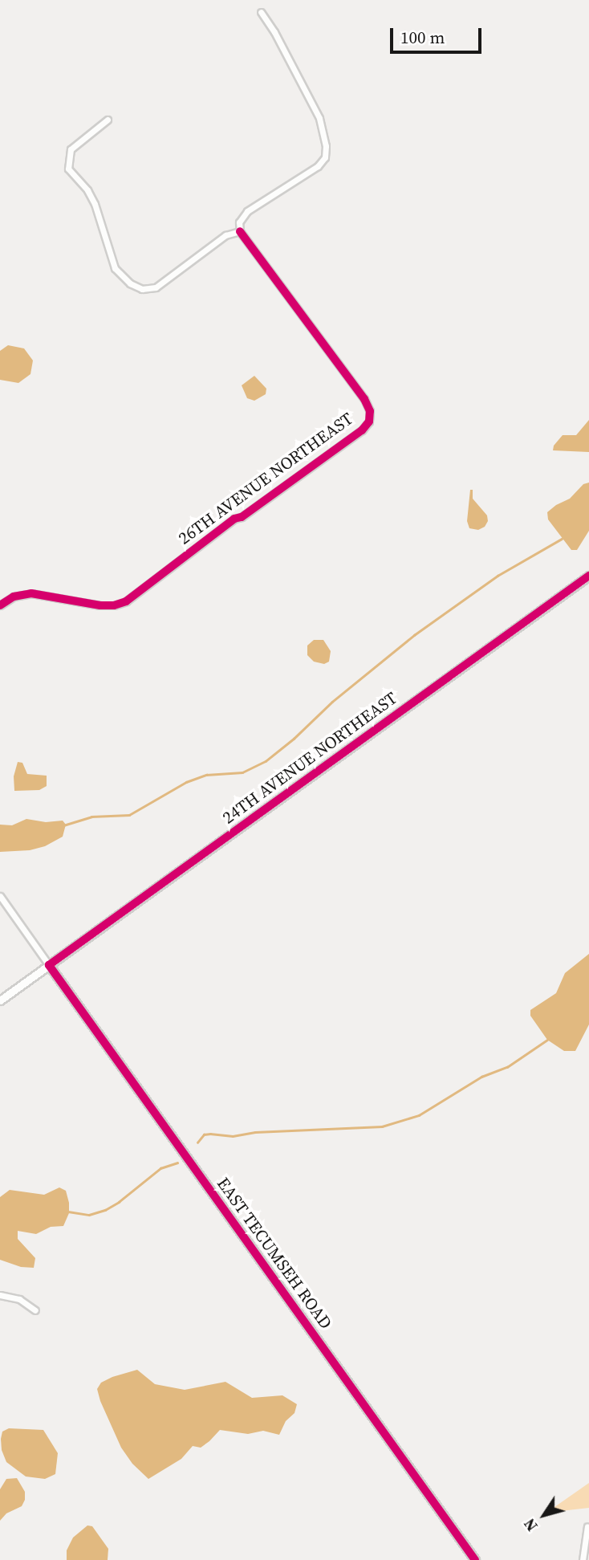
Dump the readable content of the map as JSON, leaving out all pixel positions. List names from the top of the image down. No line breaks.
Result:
{"streets":{"street":["26TH AVENUE NORTHEAST","24TH AVENUE NORTHEAST","EAST TECUMSEH ROAD"]},"crossings":[["24TH AVENUE NORTHEAST","EAST TECUMSEH ROAD"]],"scale_bar":"100 m","north":"bottom left"}
